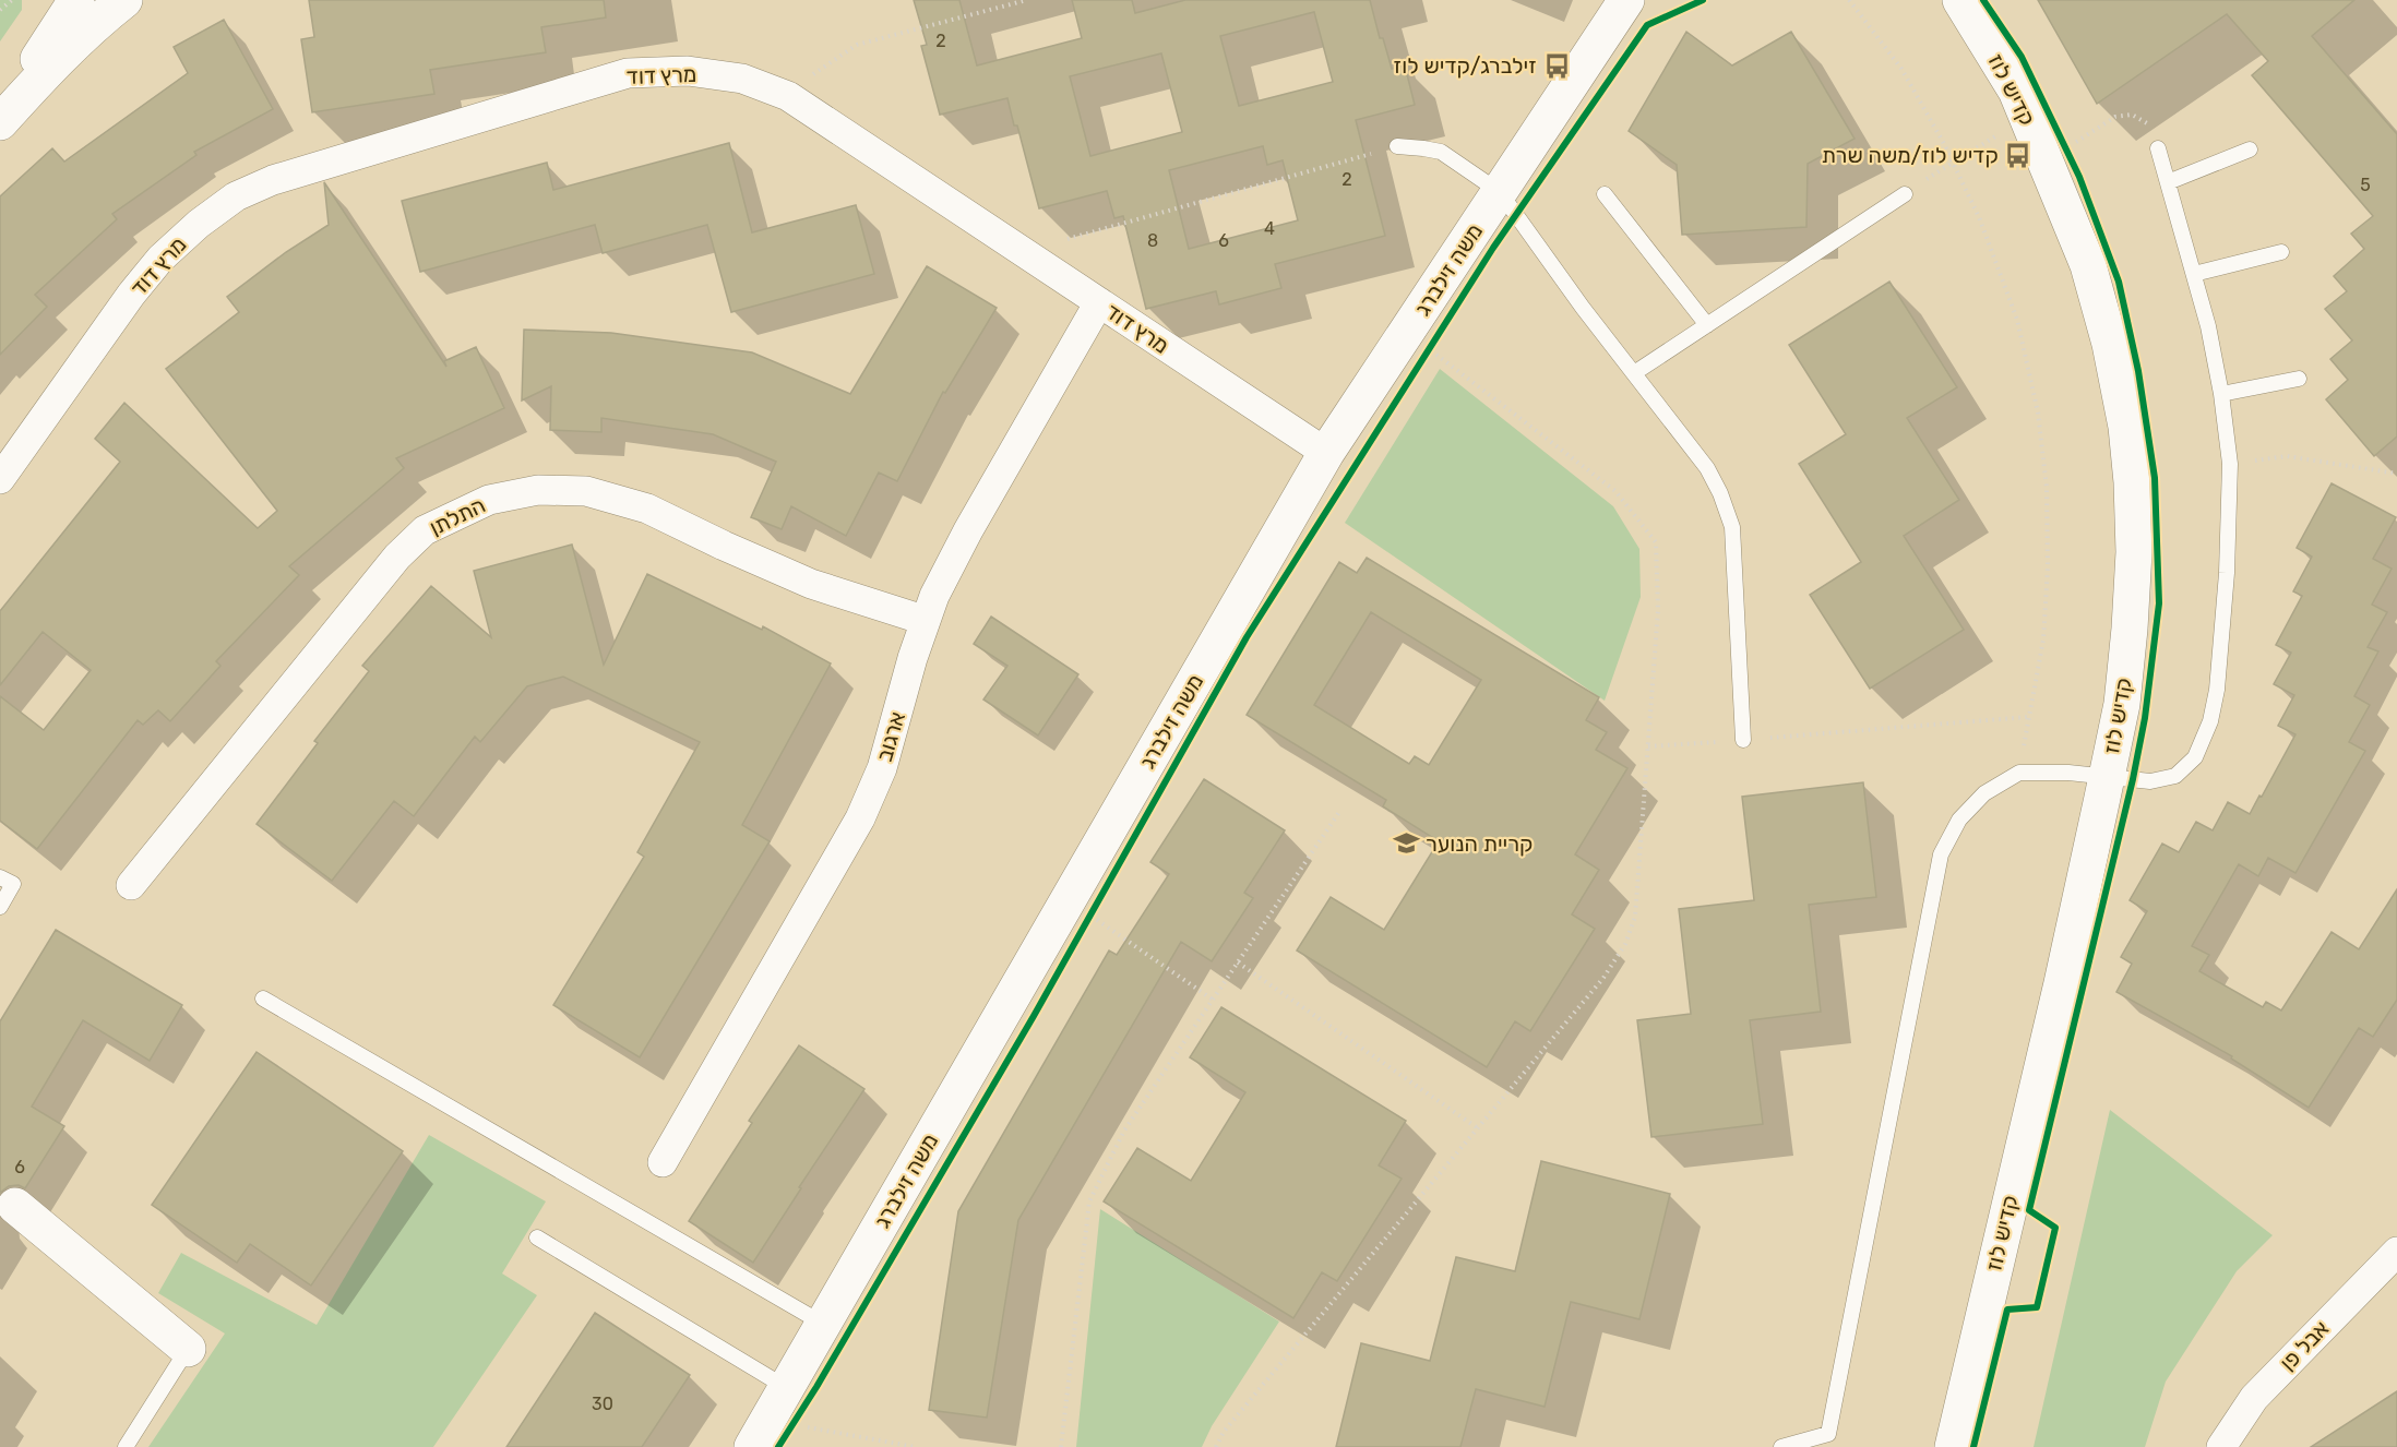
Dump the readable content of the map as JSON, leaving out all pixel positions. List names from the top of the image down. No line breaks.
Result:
{"streets":{"street":["מרץ דוד","קדיש לוז","משה זילברג","התלתן","ארגוב","אבל פן"]},"crossings":[["מרץ דוד","משה זילברג"],["מרץ דוד","ארגוב"],["התלתן","ארגוב"]],"places":{"bus stop":["זילברג/קדיש לוז","קדיש לוז/משה שרת"],"school or university":["קריית הנוער"]},"house_numbers":["2","2","5","4","8","6","6","30"]}
